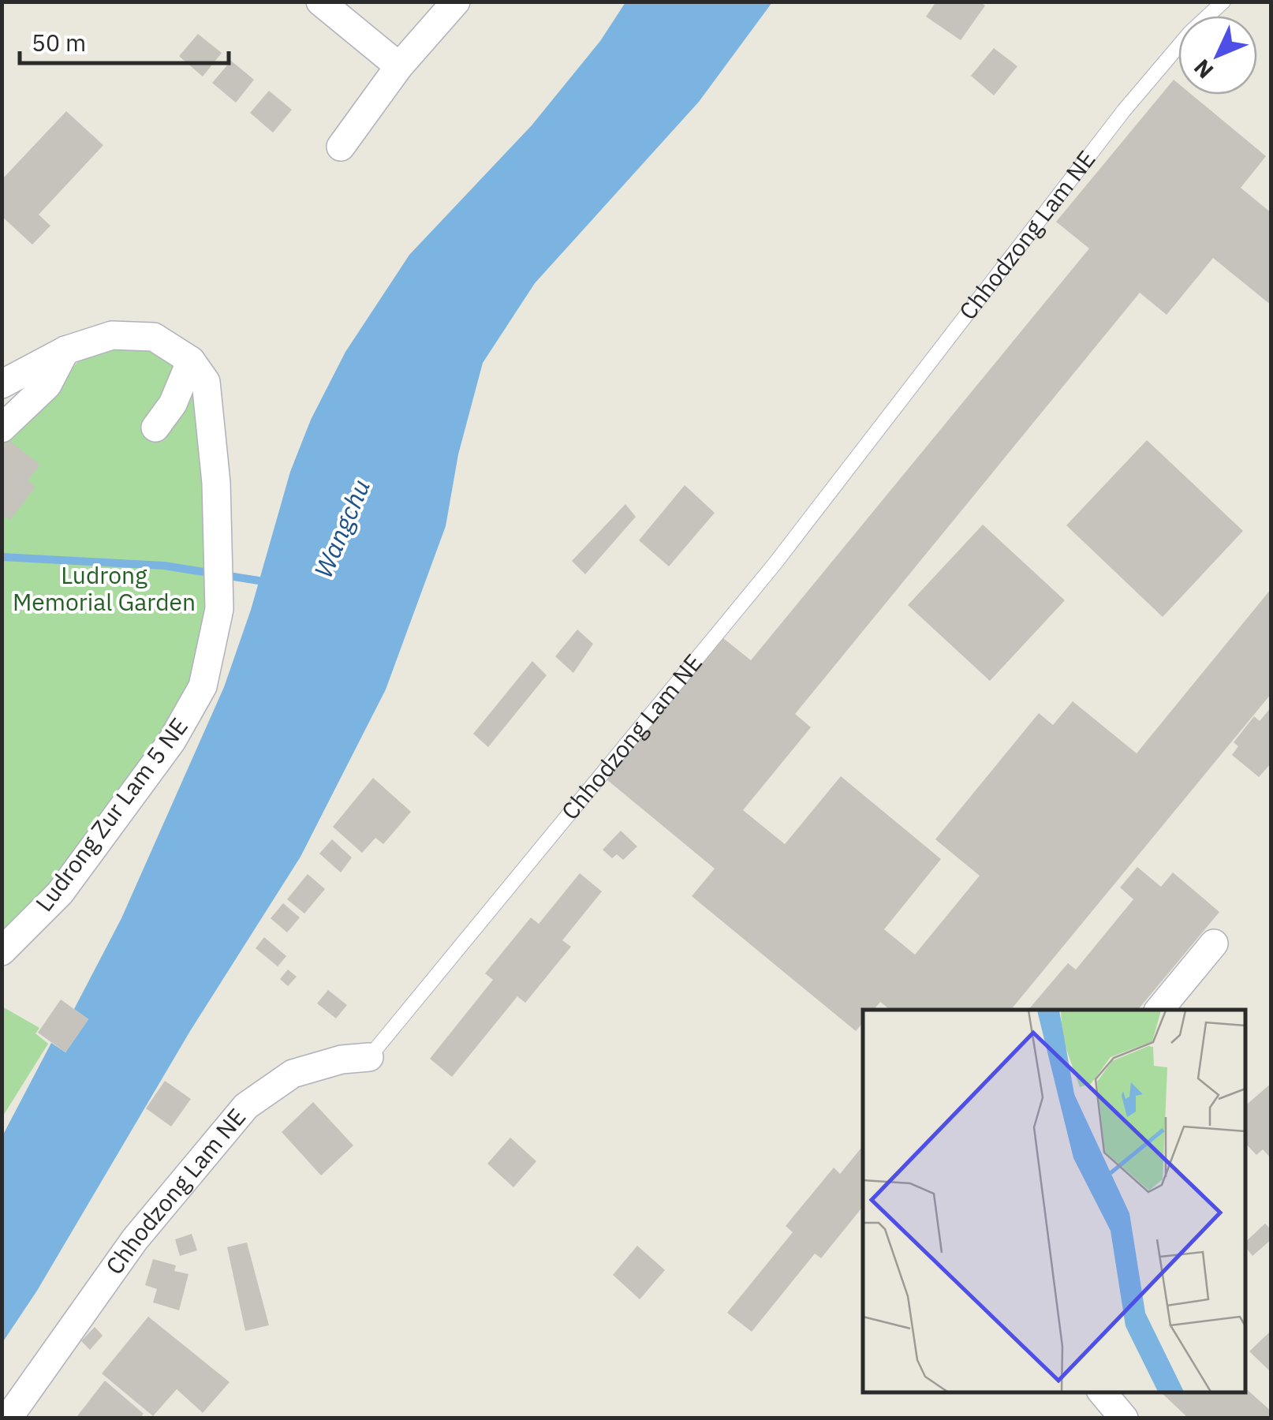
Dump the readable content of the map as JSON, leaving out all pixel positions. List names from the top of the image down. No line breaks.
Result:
{"streets":{"street":["Chhodzong Lam NE","Ludrong Zur Lam 5 NE"]},"water":["Wangchu"],"parks":["Ludrong Memorial Garden"],"scale_bar":"50 m","north":"bottom left"}
